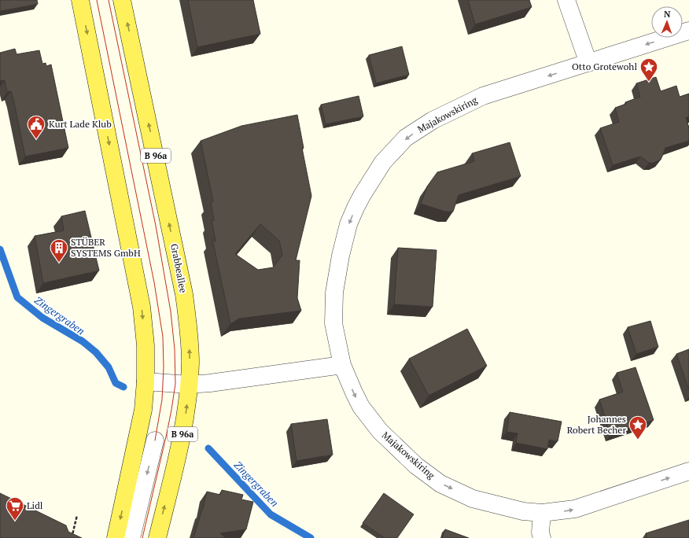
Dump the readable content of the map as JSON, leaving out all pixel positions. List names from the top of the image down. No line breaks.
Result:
{"streets":{"main road":["B 96a","Grabbeallee"],"street":["Majakowskiring"]},"water":["Zingergraben"],"places":{"place":["Otto Grotewohl","Johannes Robert Becher"],"public building":["Kurt Lade Klub"],"building":["STÜBER SYSTEMS GmbH"],"supermarket":["Lidl"]},"north":"top"}
